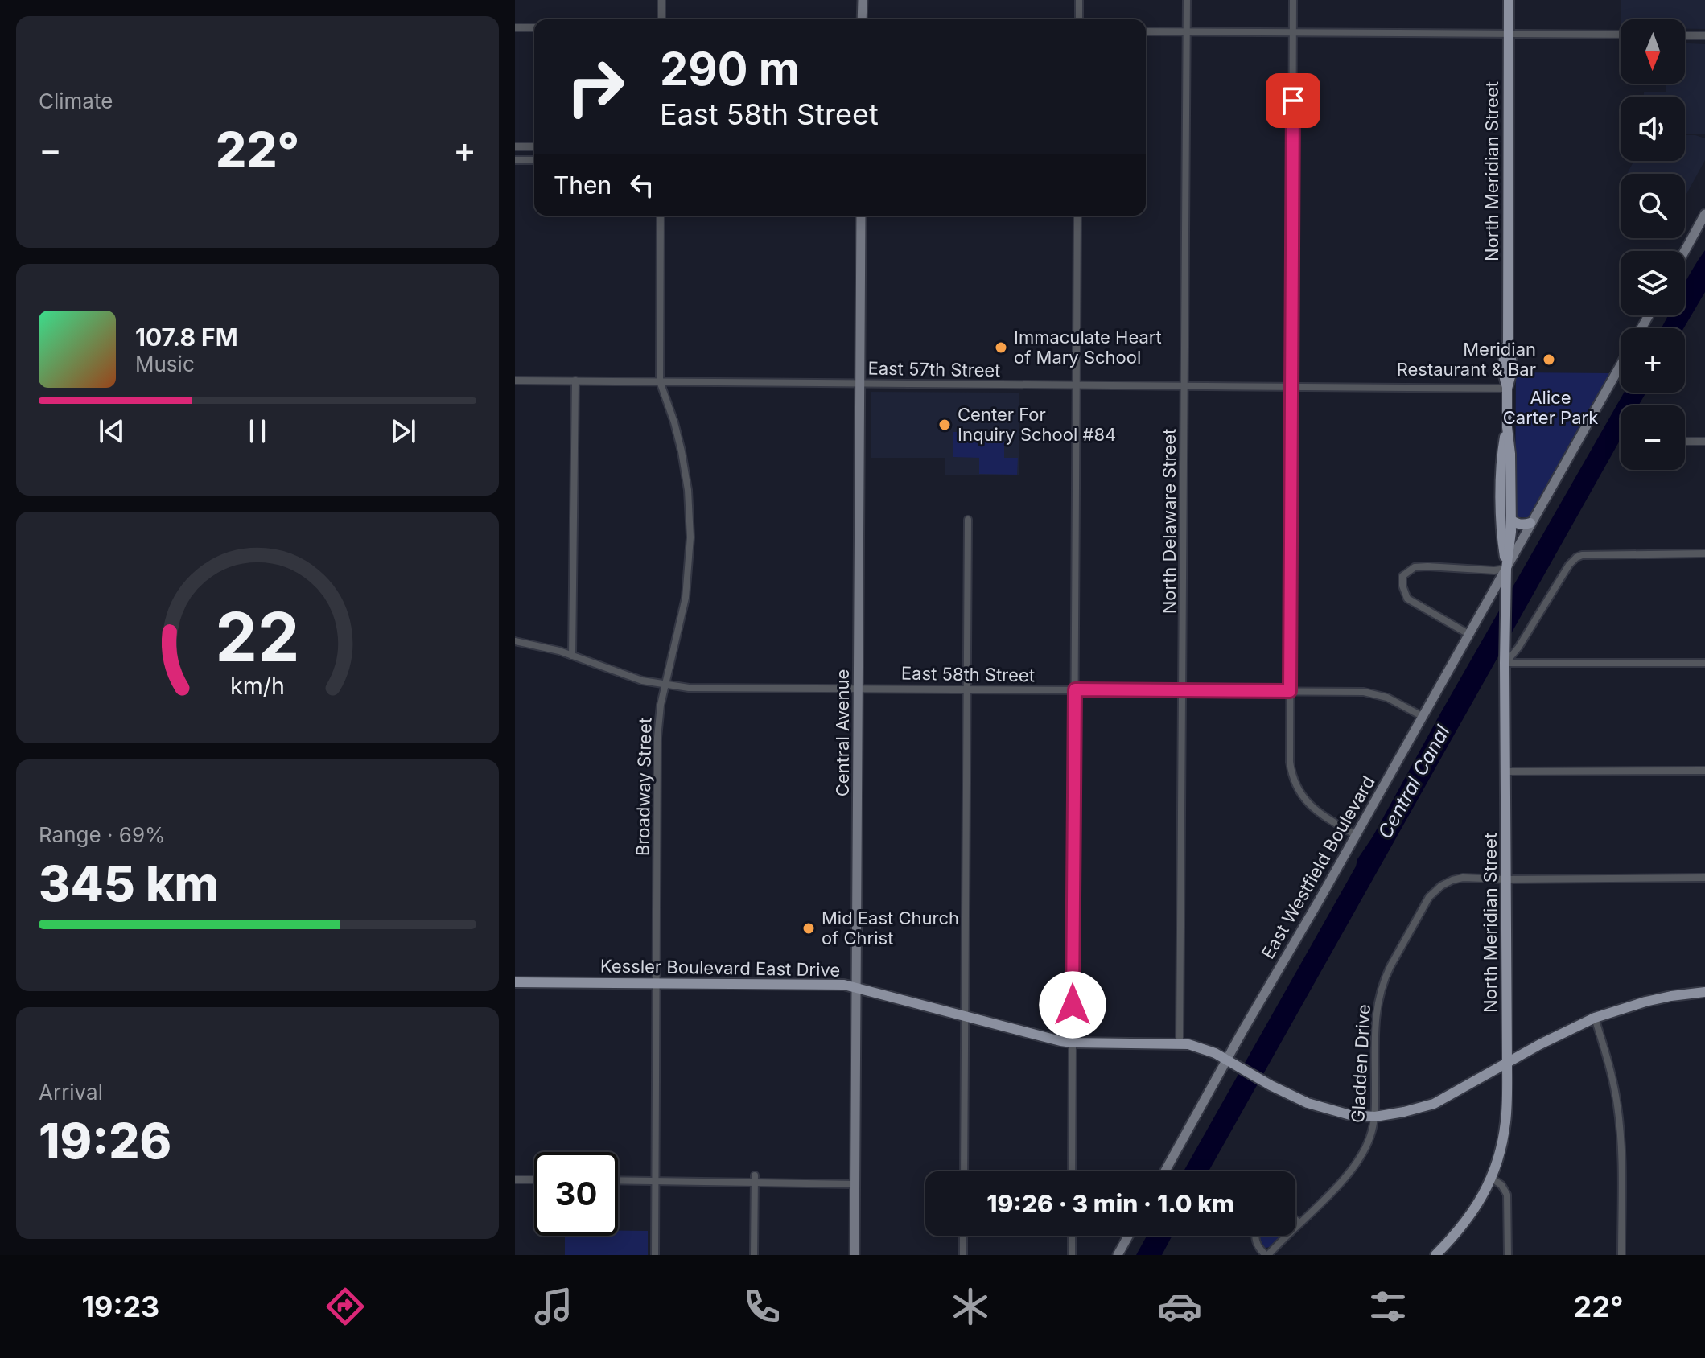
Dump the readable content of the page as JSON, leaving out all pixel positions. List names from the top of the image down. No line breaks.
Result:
{"streets":{"main road":["North Meridian Street","Central Avenue","East Westfield Boulevard","Kessler Boulevard East Drive"],"street":["East 57th Street","North Delaware Street","East 58th Street","Broadway Street","Gladden Drive"]},"crossings":[["North Meridian Street","East 57th Street"],["North Meridian Street","East Westfield Boulevard"],["North Meridian Street","Kessler Boulevard East Drive"],["North Meridian Street","Gladden Drive"],["East 57th Street","North Delaware Street"],["East 57th Street","Central Avenue"],["East 57th Street","Broadway Street"],["North Delaware Street","East 58th Street"],["North Delaware Street","Kessler Boulevard East Drive"],["East 58th Street","Central Avenue"],["East 58th Street","Broadway Street"],["East 58th Street","East Westfield Boulevard"],["Central Avenue","Kessler Boulevard East Drive"],["Broadway Street","Kessler Boulevard East Drive"],["East Westfield Boulevard","Kessler Boulevard East Drive"],["Kessler Boulevard East Drive","Gladden Drive"]],"water":["Central Canal"],"parks":["Alice Carter Park"],"places":["Immaculate Heart of Mary School","Meridian Restaurant & Bar","Center For Inquiry School #84","Mid East Church of Christ"],"north":"bottom","page":{"tile":["Climate",["Range · 69%","345 km"],["Arrival","19:26"]],"map_buttons":["+","−"],"turn":["290 m","East 58th Street"],"heat":["−","22°","+"],"then":"Then","song":["107.8 FM","Music"],"limit":"30","trip":"19:26 · 3 min · 1.0 km","tabs":["19:23","22°"],"gauge":["22","km/h"]}}
